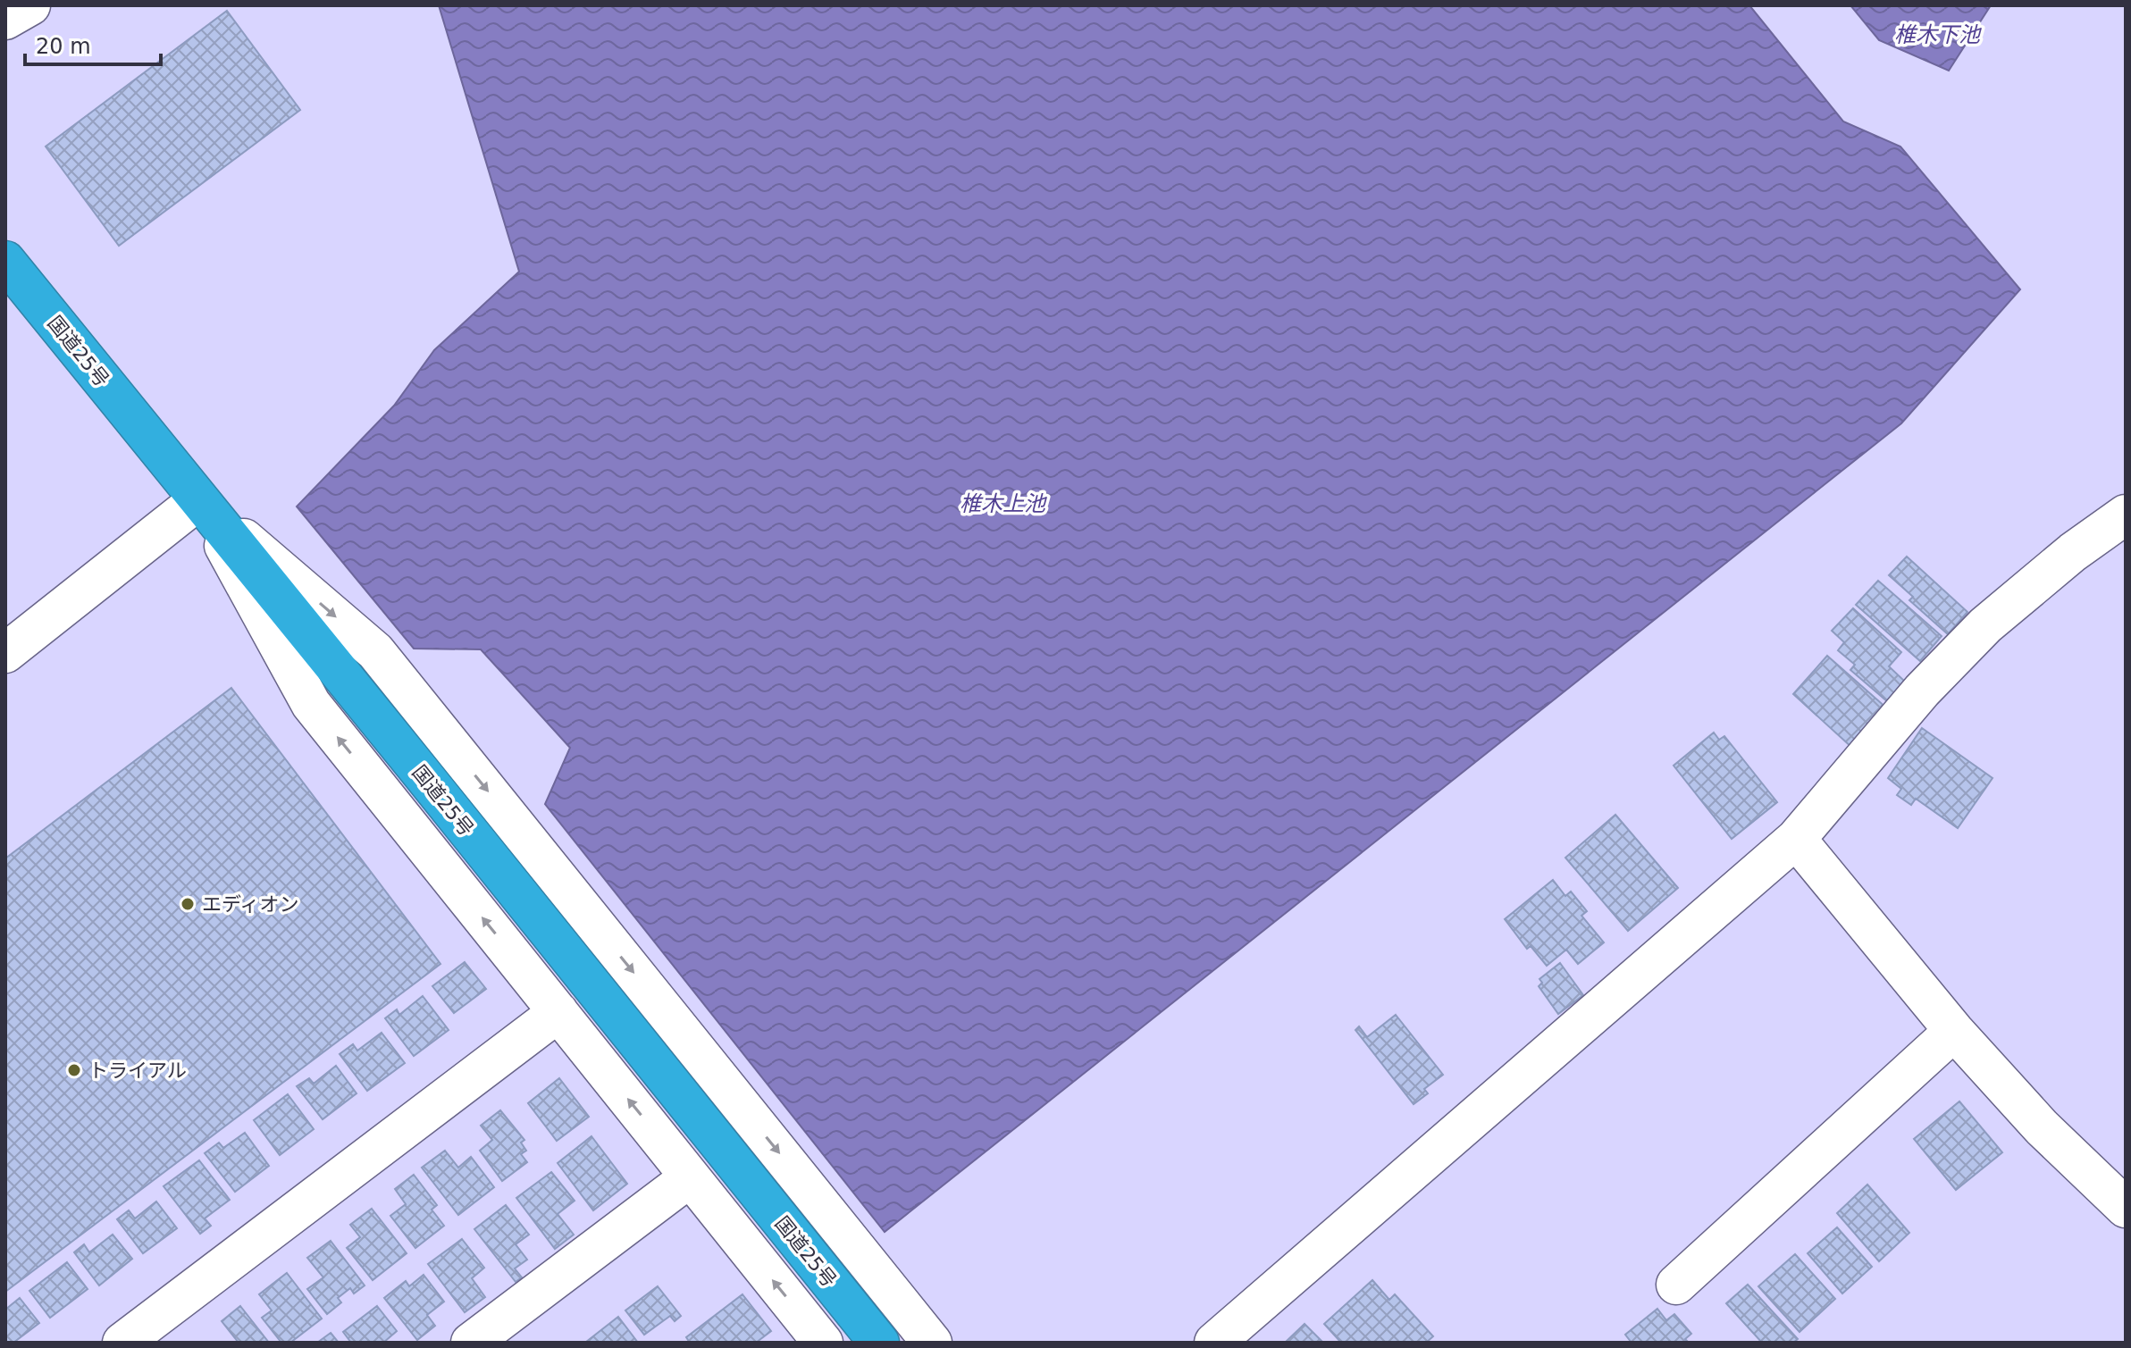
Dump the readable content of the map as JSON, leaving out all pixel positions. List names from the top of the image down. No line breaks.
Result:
{"streets":{"highway":["国道25号"]},"water":["椎木下池","椎木上池"],"places":["エディオン","トライアル"],"scale_bar":"20 m"}
